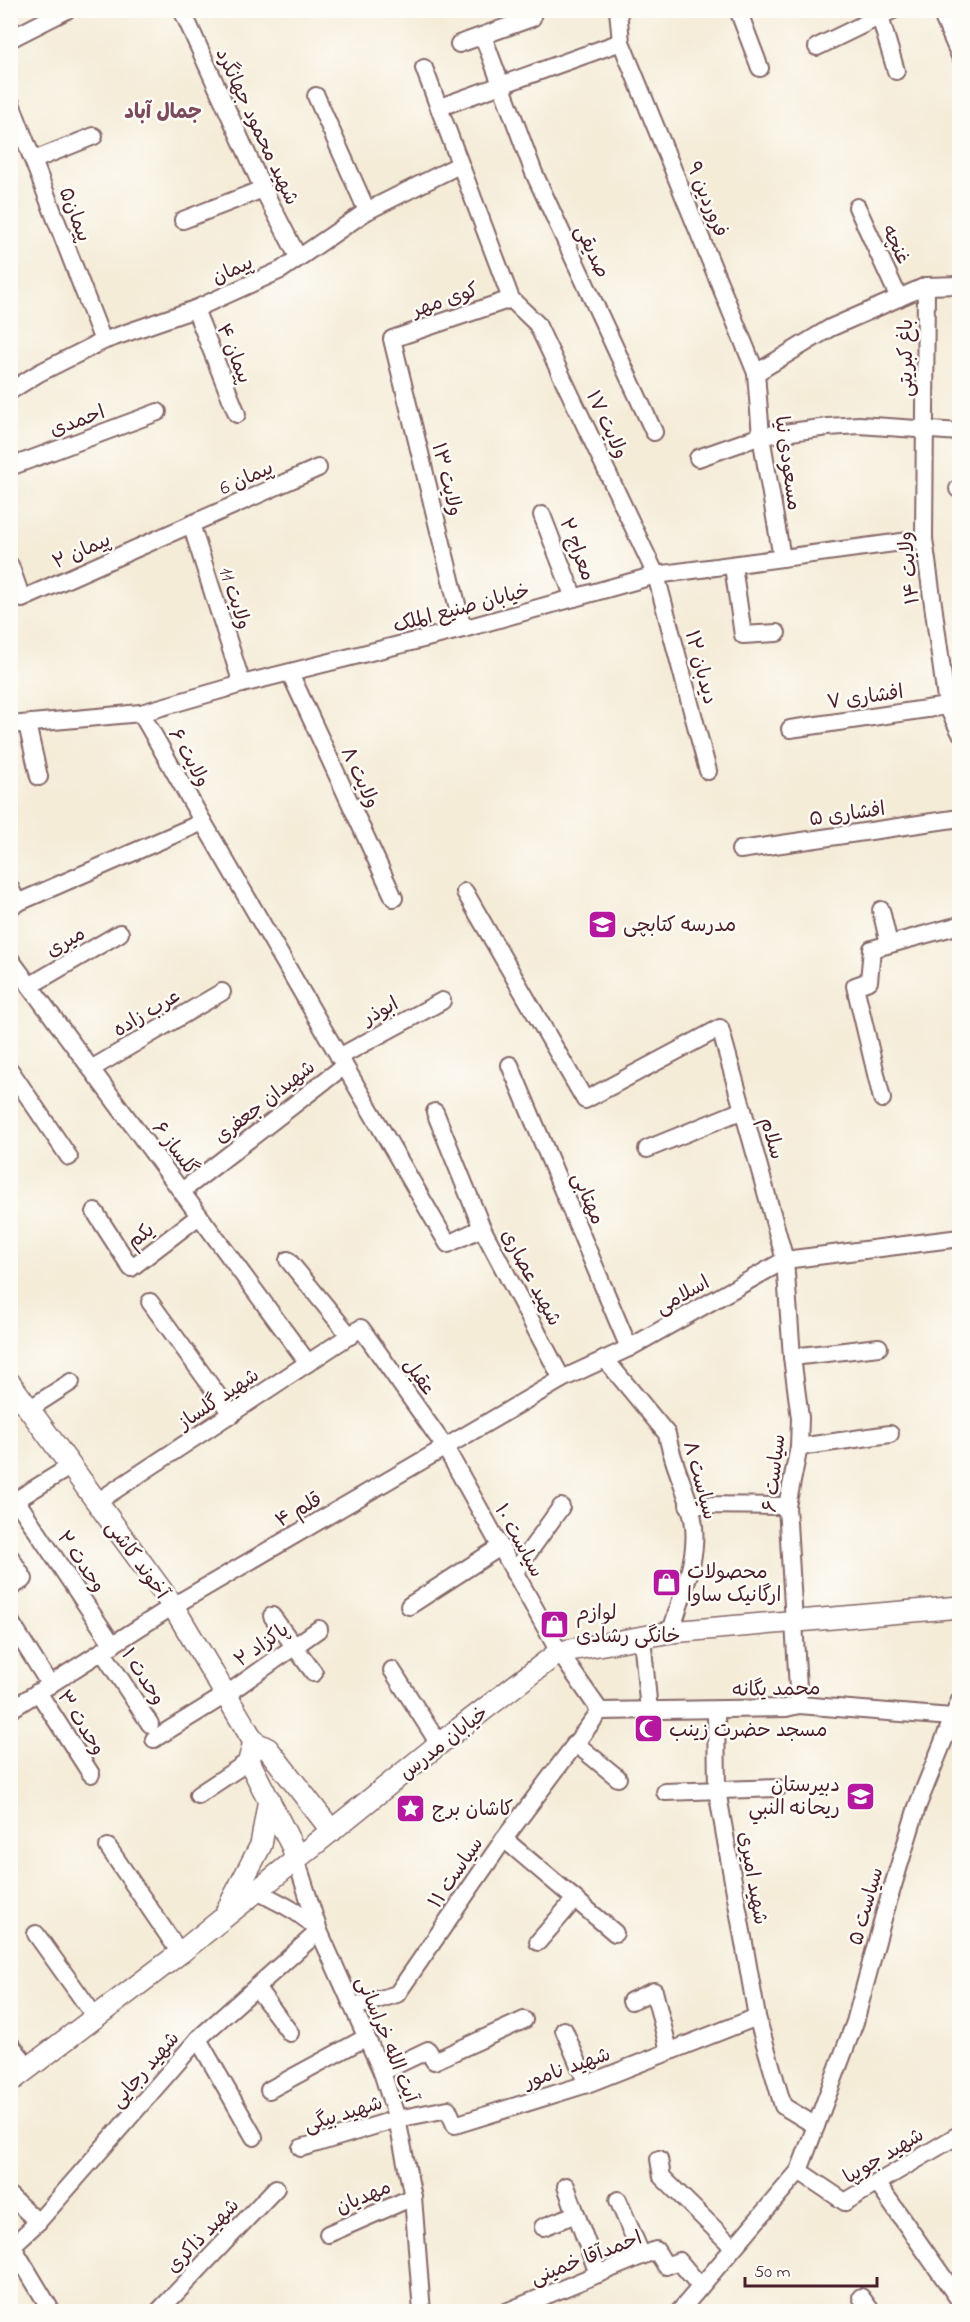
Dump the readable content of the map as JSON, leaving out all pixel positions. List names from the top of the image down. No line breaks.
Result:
{"streets":{"main road":["آخوند کاشی","خیابان مدرس"],"street":["شهید محمود جهانگرد","فروردین ۹","پیمان۵","غنچه","صدیقی","پیمان","کوی مهر","پیمان ۴","باغ کبریتی","احمدی","ولایت ۱۷","مسعودی نیا","پیمان 6","ولایت ۱۳","معراج ۲","پیمان ۲","ولایت ۱۴","ولایت 11","خیابان صنیع الملک","دیدبان ۱۲","افشاری ۷","ولایت ۶","ولایت ۸","افشاری ۵","میری","ابوذر","عرب زاده","شهیدان جعفری","سلام","گلساز ۶","مهتابی","یکم","شهید عصاری","اسلامی","عقیل","شهید گلساز","سیاست ۶","سیاست ۸","قلم ۴","سیاست ۱۰","وحدت ۲","پاکزاد ۲","وحدت ۱","محمد یگانه","وحدت ۳","سیاست ۱۱","شهید امیری","سیاست ۵","آیت الله خراسانی","شهید نامور","شهید رجایی","شهید بیگی","شهید جویپا","مهدیان","شهید ذاکری","احمدآقا خمینی"]},"crossings":[["شهید محمود جهانگرد","پیمان"],["فروردین ۹","مسعودی نیا"],["پیمان۵","پیمان"],["پیمان","پیمان ۴"],["کوی مهر","ولایت ۱۷"],["کوی مهر","ولایت ۱۳"],["باغ کبریتی","ولایت ۱۴"],["ولایت ۱۷","خیابان صنیع الملک"],["ولایت ۱۷","دیدبان ۱۲"],["مسعودی نیا","خیابان صنیع الملک"],["پیمان 6","پیمان ۲"],["پیمان 6","ولایت 11"],["ولایت ۱۳","خیابان صنیع الملک"],["معراج ۲","خیابان صنیع الملک"],["پیمان ۲","ولایت 11"],["ولایت ۱۴","خیابان صنیع الملک"],["ولایت ۱۴","افشاری ۷"],["ولایت 11","خیابان صنیع الملک"],["خیابان صنیع الملک","دیدبان ۱۲"],["خیابان صنیع الملک","ولایت ۶"],["خیابان صنیع الملک","ولایت ۸"],["ولایت ۶","ابوذر"],["ولایت ۶","شهیدان جعفری"],["ولایت ۶","شهید عصاری"],["میری","گلساز ۶"],["ابوذر","شهیدان جعفری"],["عرب زاده","گلساز ۶"],["شهیدان جعفری","گلساز ۶"],["سلام","اسلامی"],["سلام","سیاست ۶"],["گلساز ۶","یکم"],["گلساز ۶","شهید گلساز"],["مهتابی","اسلامی"],["شهید عصاری","اسلامی"],["اسلامی","عقیل"],["اسلامی","سیاست ۶"],["اسلامی","سیاست ۸"],["اسلامی","قلم ۴"],["اسلامی","سیاست ۱۰"],["عقیل","شهید گلساز"],["عقیل","قلم ۴"],["عقیل","سیاست ۱۰"],["شهید گلساز","آخوند کاشی"],["سیاست ۶","محمد یگانه"],["سیاست ۶","خیابان مدرس"],["سیاست ۸","خیابان مدرس"],["قلم ۴","سیاست ۱۰"],["قلم ۴","آخوند کاشی"],["قلم ۴","وحدت ۲"],["قلم ۴","وحدت ۱"],["قلم ۴","وحدت ۳"],["سیاست ۱۰","خیابان مدرس"],["آخوند کاشی","وحدت ۲"],["آخوند کاشی","پاکزاد ۲"],["آخوند کاشی","خیابان مدرس"],["وحدت ۲","وحدت ۱"],["پاکزاد ۲","وحدت ۱"],["محمد یگانه","سیاست ۱۱"],["محمد یگانه","شهید امیری"],["محمد یگانه","سیاست ۵"],["خیابان مدرس","آیت الله خراسانی"],["سیاست ۱۱","آیت الله خراسانی"],["شهید امیری","سیاست ۵"],["شهید امیری","شهید نامور"],["سیاست ۵","شهید جویپا"],["آیت الله خراسانی","شهید نامور"],["آیت الله خراسانی","شهید رجایی"],["آیت الله خراسانی","شهید بیگی"],["آیت الله خراسانی","مهدیان"],["شهید نامور","شهید بیگی"]],"districts":["جمال آباد"],"places":{"school or university":["مدرسه کتابچی","دبيرستان ريحانه النبي"],"shop":["محصولات ارگانیک ساوا","لوازم خانگی رشادی"],"mosque":["مسجد حضرت زینب"],"place":["کاشان برج"]},"scale_bar":"50 m"}
